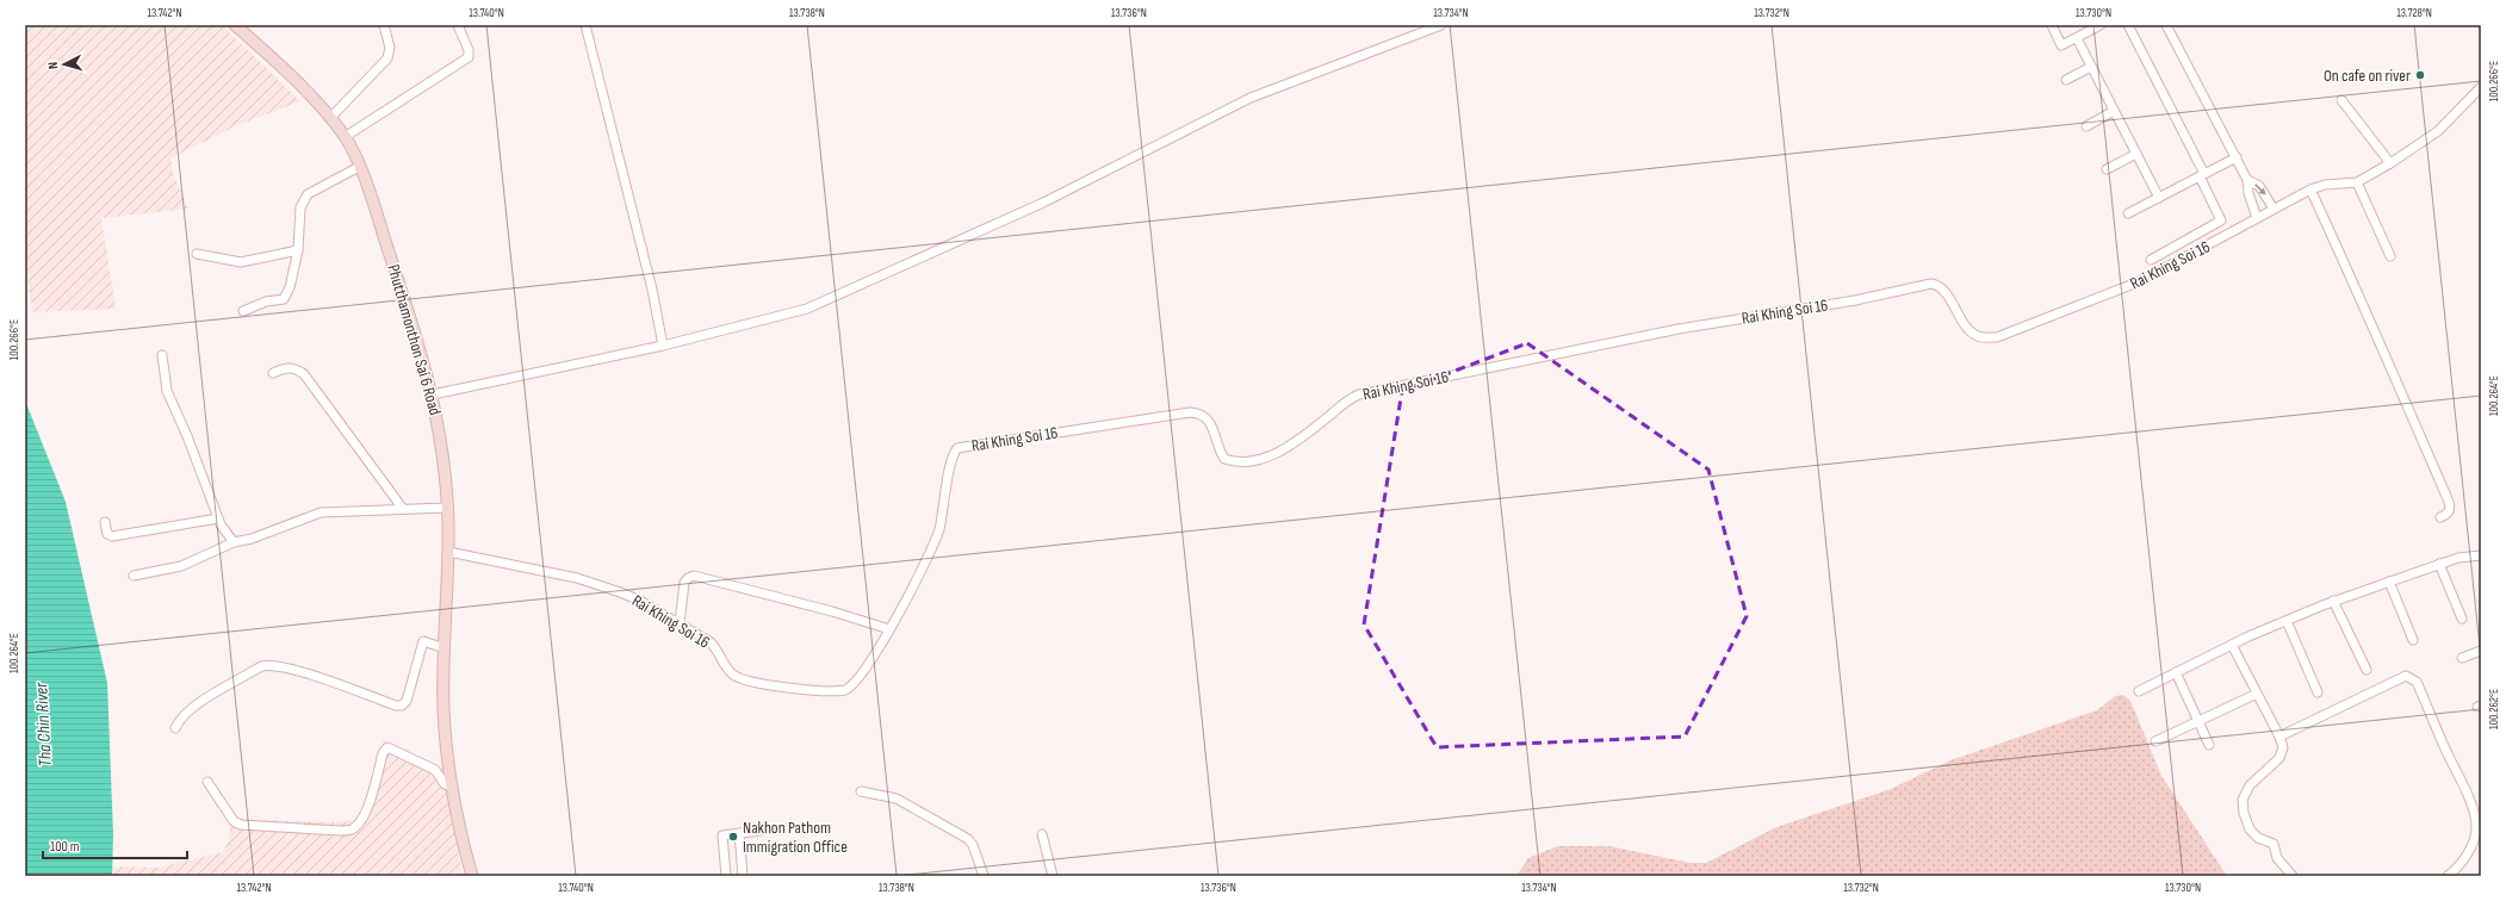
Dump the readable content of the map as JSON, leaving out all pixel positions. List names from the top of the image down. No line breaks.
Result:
{"streets":{"main road":["Phutthamonthon Sai 6 Road"],"street":["Rai Khing Soi 16"]},"crossings":[["Rai Khing Soi 16","Phutthamonthon Sai 6 Road"]],"water":["Tha Chin River"],"places":["On cafe on river","Nakhon Pathom Immigration Office"],"scale_bar":"100 m","north":"left","coordinates":["13.742°N","13.740°N","13.738°N","13.736°N","13.734°N","13.732°N","13.730°N","13.728°N","100.266°E","100.264°E","100.262°E"]}
